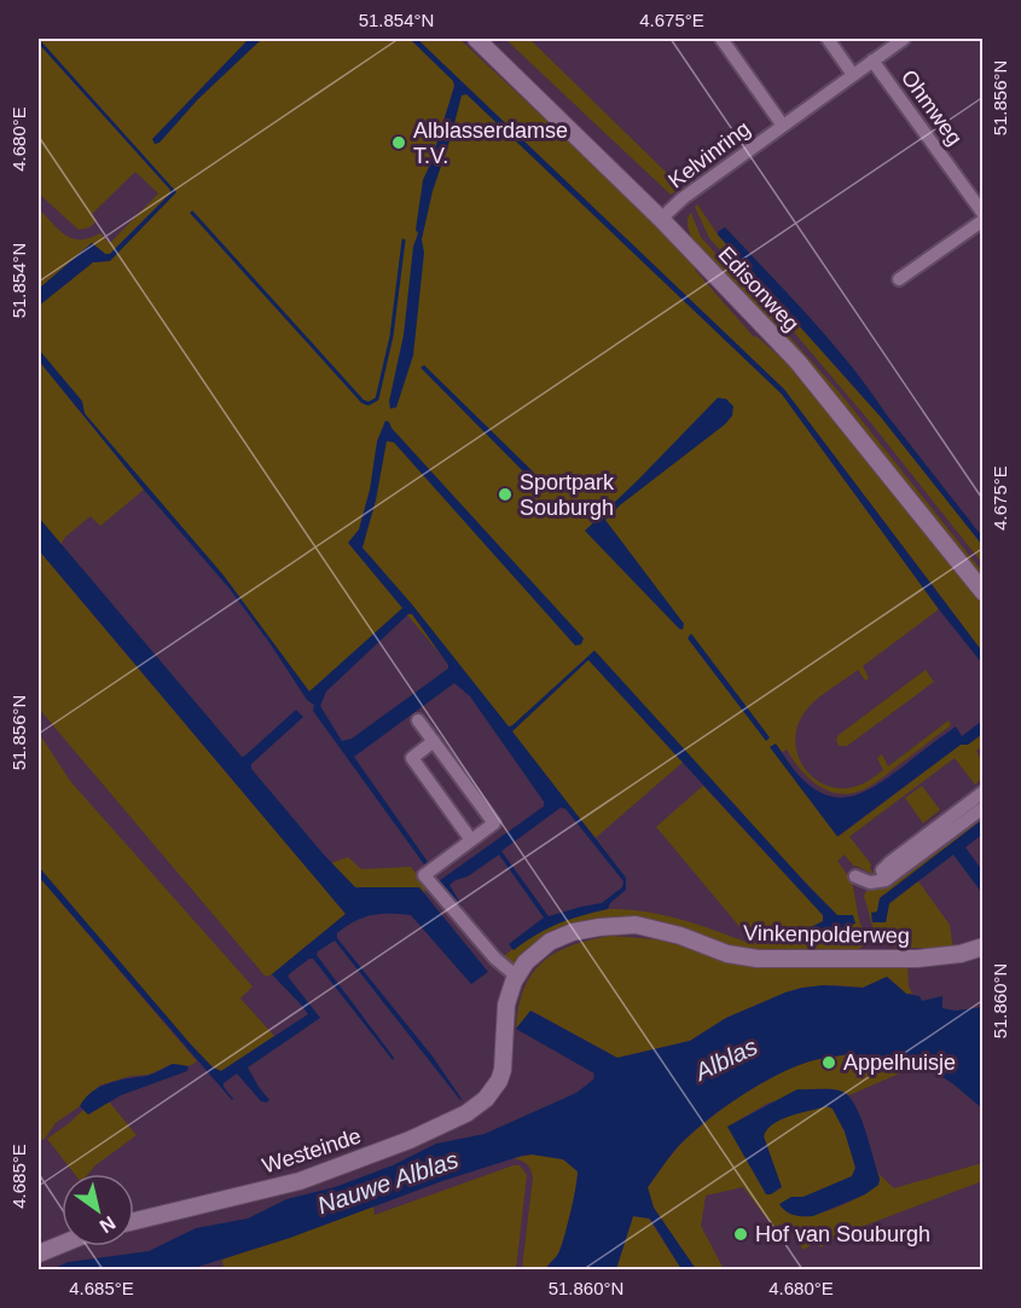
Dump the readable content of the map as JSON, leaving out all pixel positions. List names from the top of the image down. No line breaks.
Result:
{"streets":{"street":["Ohmweg","Kelvinring","Edisonweg","Vinkenpolderweg","Westeinde"]},"crossings":[["Ohmweg","Kelvinring"],["Kelvinring","Edisonweg"],["Vinkenpolderweg","Westeinde"]],"water":["Alblas","Nauwe Alblas"],"places":["Alblasserdamse T.V.","Sportpark Souburgh","Appelhuisje","Hof van Souburgh"],"north":"bottom right","coordinates":["51.854°N","4.675°E","51.856°N","4.680°E","51.860°N","4.685°E"]}
